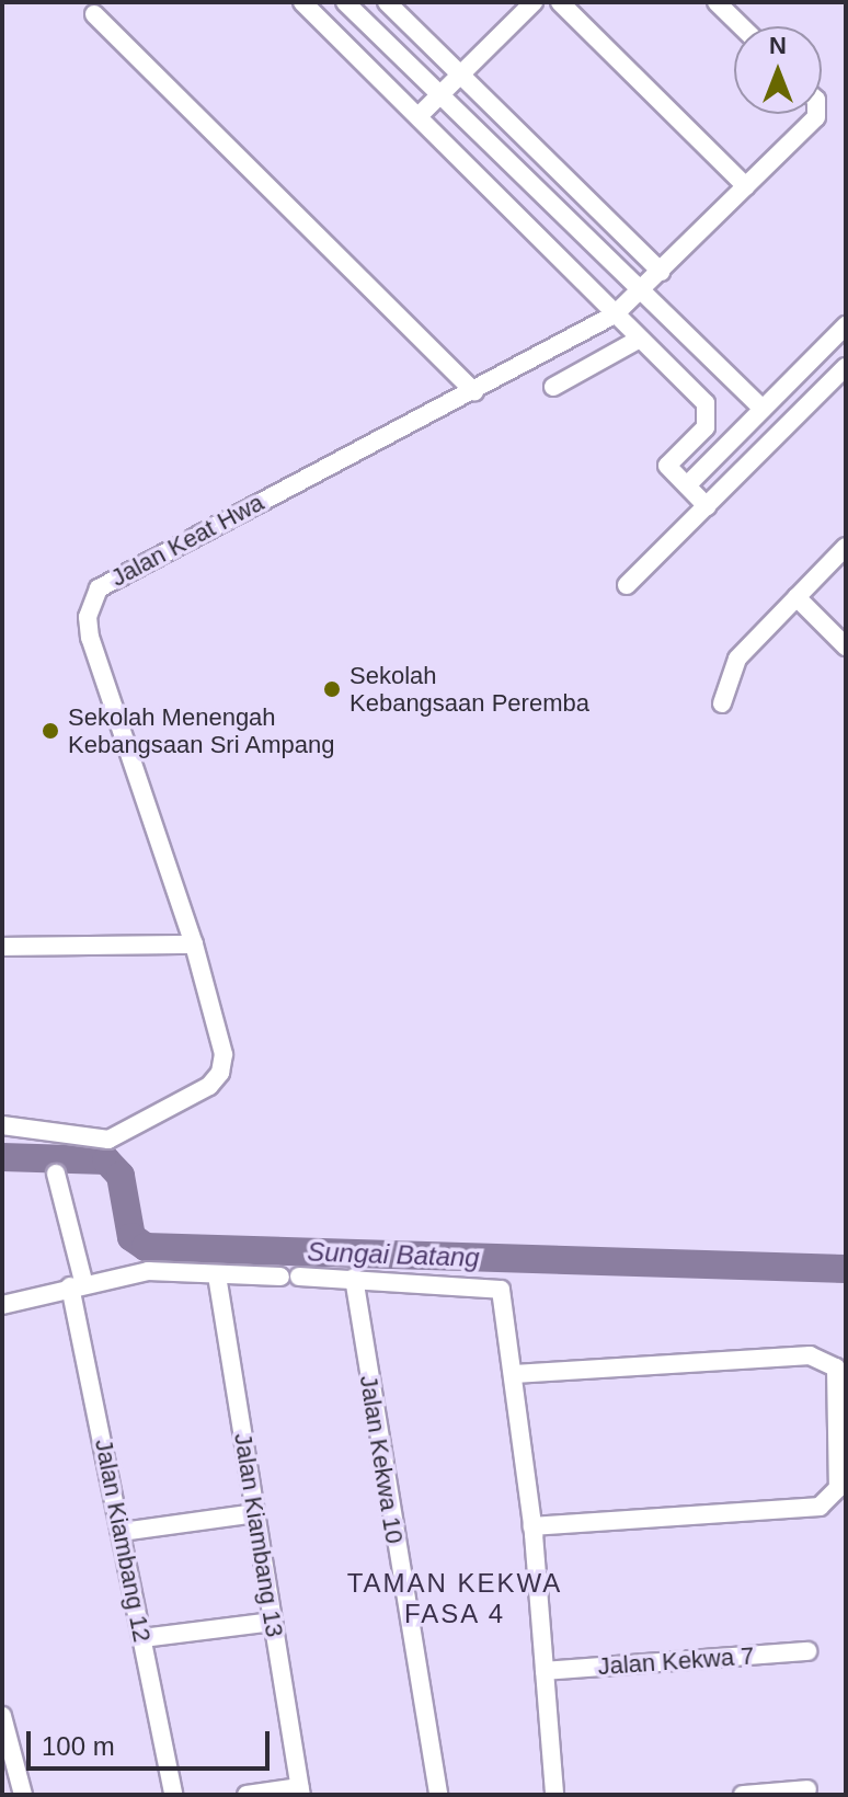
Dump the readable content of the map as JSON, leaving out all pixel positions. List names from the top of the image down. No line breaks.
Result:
{"streets":{"street":["Jalan Keat Hwa","Jalan Kekwa 10","Jalan Kiambang 13","Jalan Kiambang 12","Jalan Kekwa 7"]},"districts":["TAMAN KEKWA FASA 4"],"water":["Sungai Batang"],"places":["Sekolah Kebangsaan Peremba","Sekolah Menengah Kebangsaan Sri Ampang"],"scale_bar":"100 m","north":"top"}
